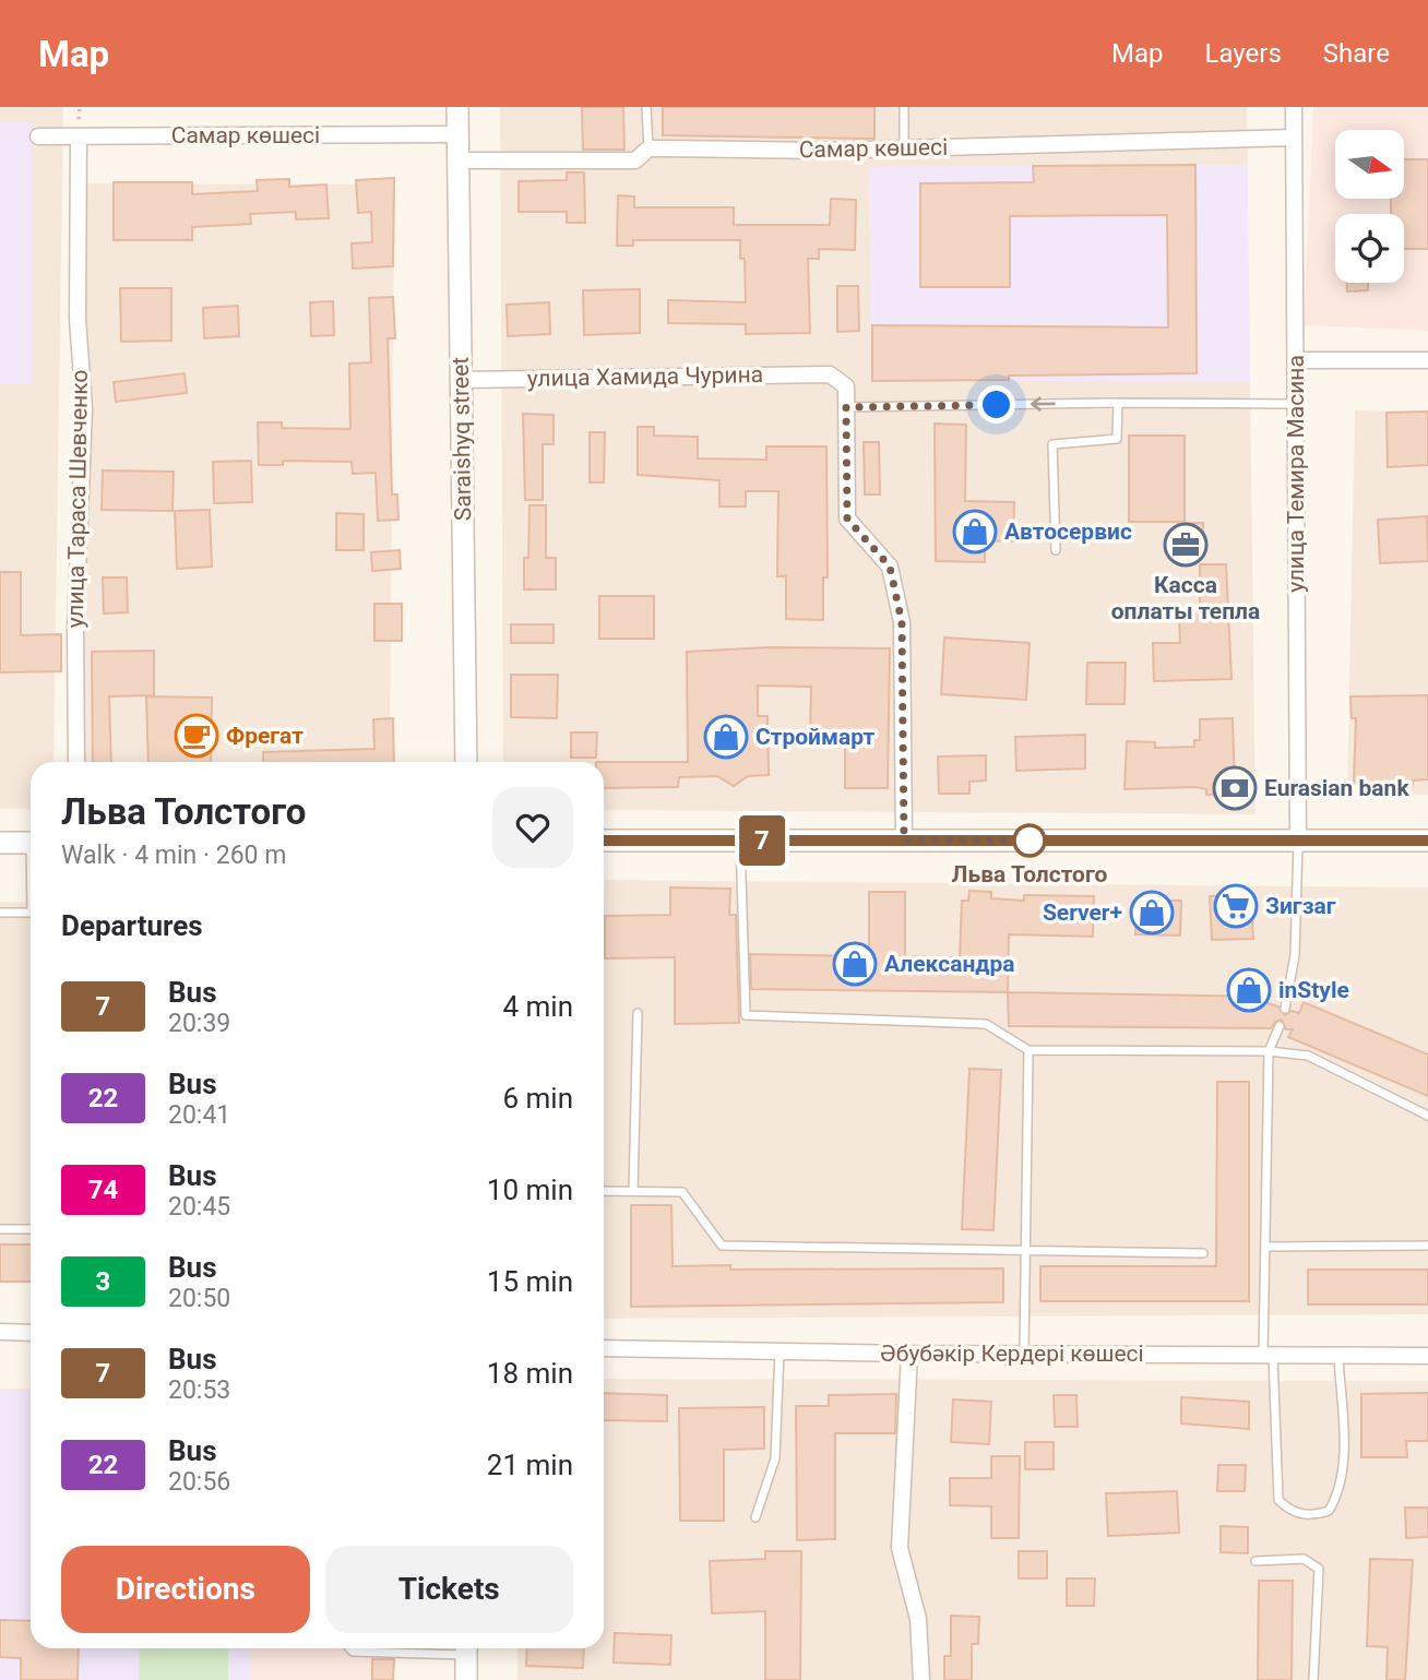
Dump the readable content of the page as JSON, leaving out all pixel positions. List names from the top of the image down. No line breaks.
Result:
{"streets":{"street":["Самар көшесі","улица Хамида Чурина","Saraishyq street","улица Темира Масина","улица Тараса Шевченко","Әбубәкір Кердері көшесі"]},"crossings":[["Самар көшесі","Saraishyq street"],["Самар көшесі","улица Темира Масина"],["Самар көшесі","улица Тараса Шевченко"],["улица Хамида Чурина","Saraishyq street"]],"places":{"shop":["Автосервис","Строймарт","Server+","Александра","inStyle"],"office":["Касса оплаты тепла"],"cafe":["Фрегат"],"bank":["Eurasian bank"],"other":["Льва Толстого"],"supermarket":["Зигзаг"]},"lines":["bus line 7"],"north":"right","page":{"header":"Map","nav":["Map","Layers","Share"],"on_map":"7","heading":[["Льва Толстого","Walk · 4 min · 260 m"],"Departures"],"list":[{"mark":"7","name":"Bus","note":"20:39","value":"4 min"},{"mark":"22","name":"Bus","note":"20:41","value":"6 min"},{"mark":"74","name":"Bus","note":"20:45","value":"10 min"},{"mark":"3","name":"Bus","note":"20:50","value":"15 min"},{"mark":"7","name":"Bus","note":"20:53","value":"18 min"},{"mark":"22","name":"Bus","note":"20:56","value":"21 min"}],"buttons":["Directions","Tickets"]}}
